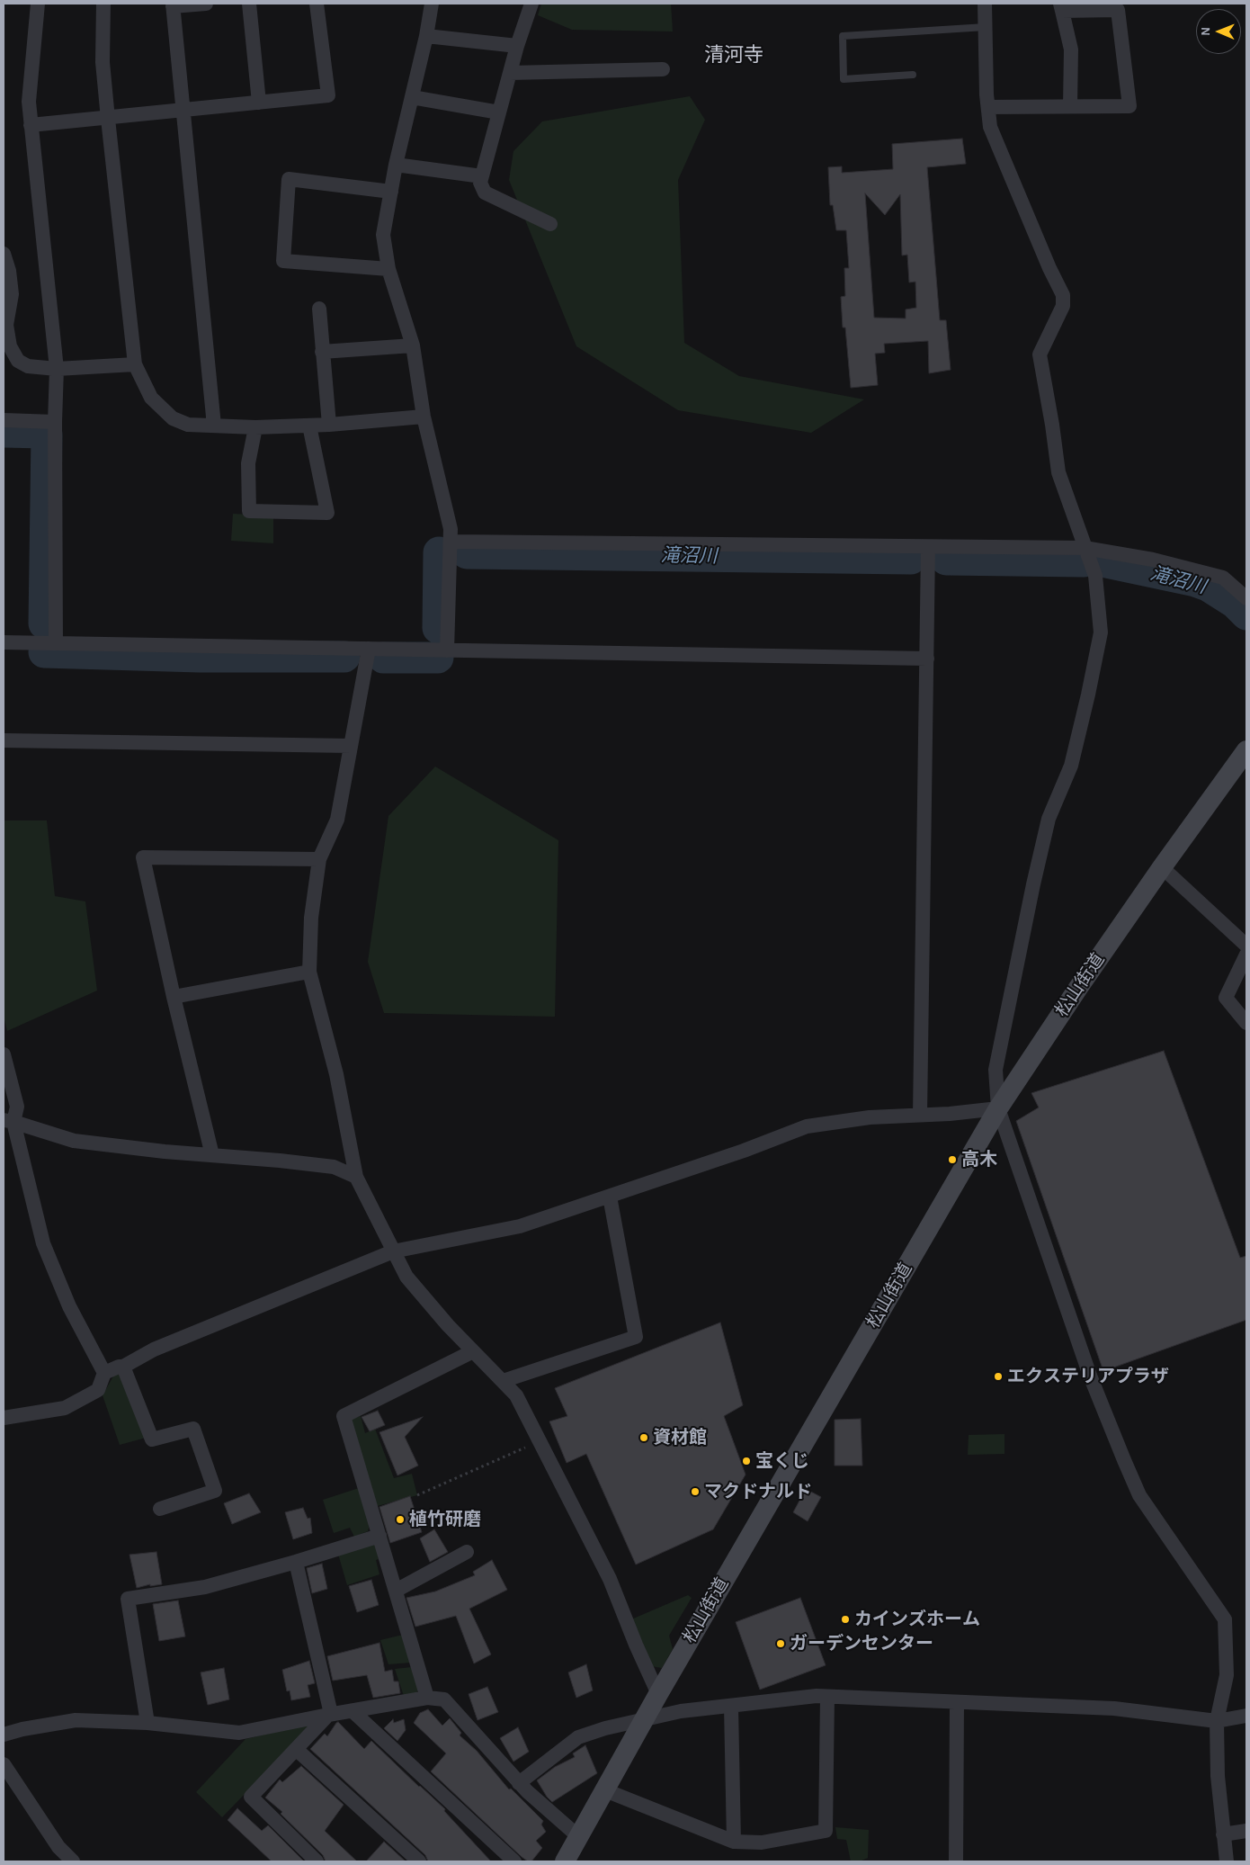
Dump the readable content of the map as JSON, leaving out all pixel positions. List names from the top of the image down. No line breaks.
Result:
{"streets":{"main road":["松山街道"]},"districts":["清河寺"],"water":["滝沼川"],"places":["高木","エクステリアプラザ","資材館","宝くじ","マクドナルド","植竹研磨","カインズホーム","ガーデンセンター"],"north":"left"}
